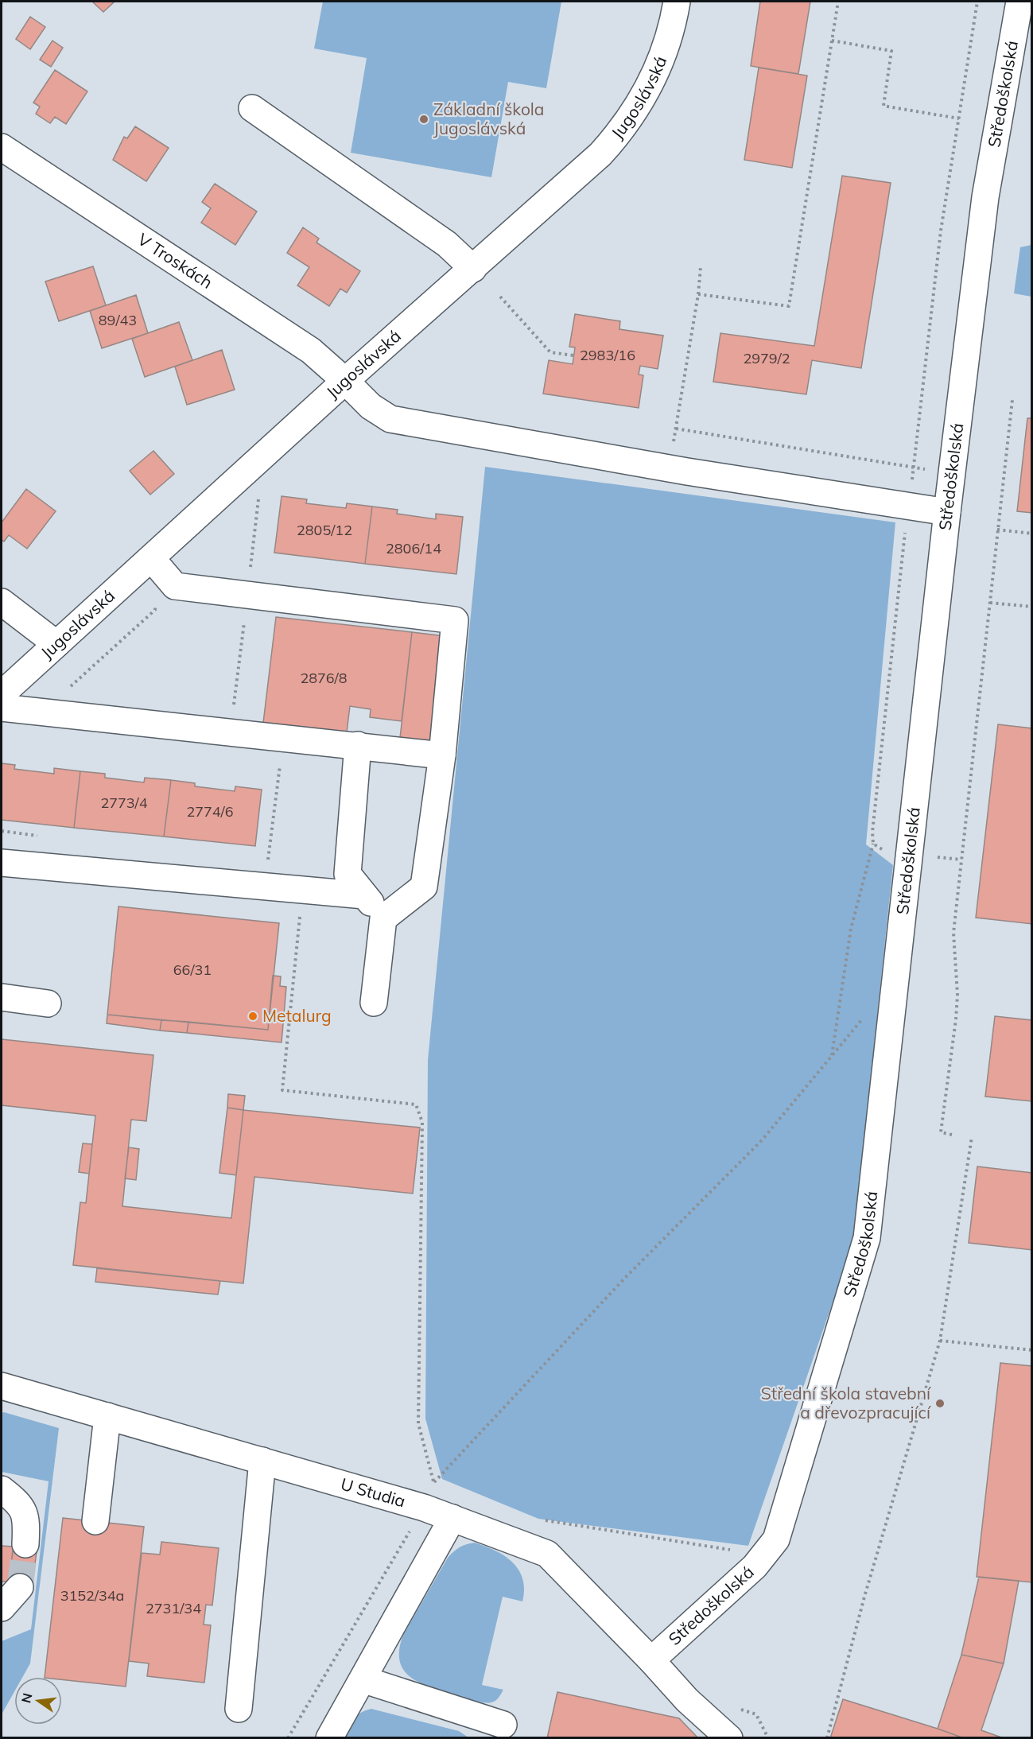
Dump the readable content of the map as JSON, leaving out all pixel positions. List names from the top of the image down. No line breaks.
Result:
{"streets":{"street":["Středoškolská","Jugoslávská","V Troskách","U Studia"]},"crossings":[["Středoškolská","V Troskách"],["Středoškolská","U Studia"],["Jugoslávská","V Troskách"]],"places":["Základní škola Jugoslávská","Metalurg","Střední škola stavební a dřevozpracující"],"house_numbers":["89/43","2983/16","2979/2","2805/12","2806/14","2876/8","2773/4","2774/6","66/31","3152/34a","2731/34"],"north":"left"}
